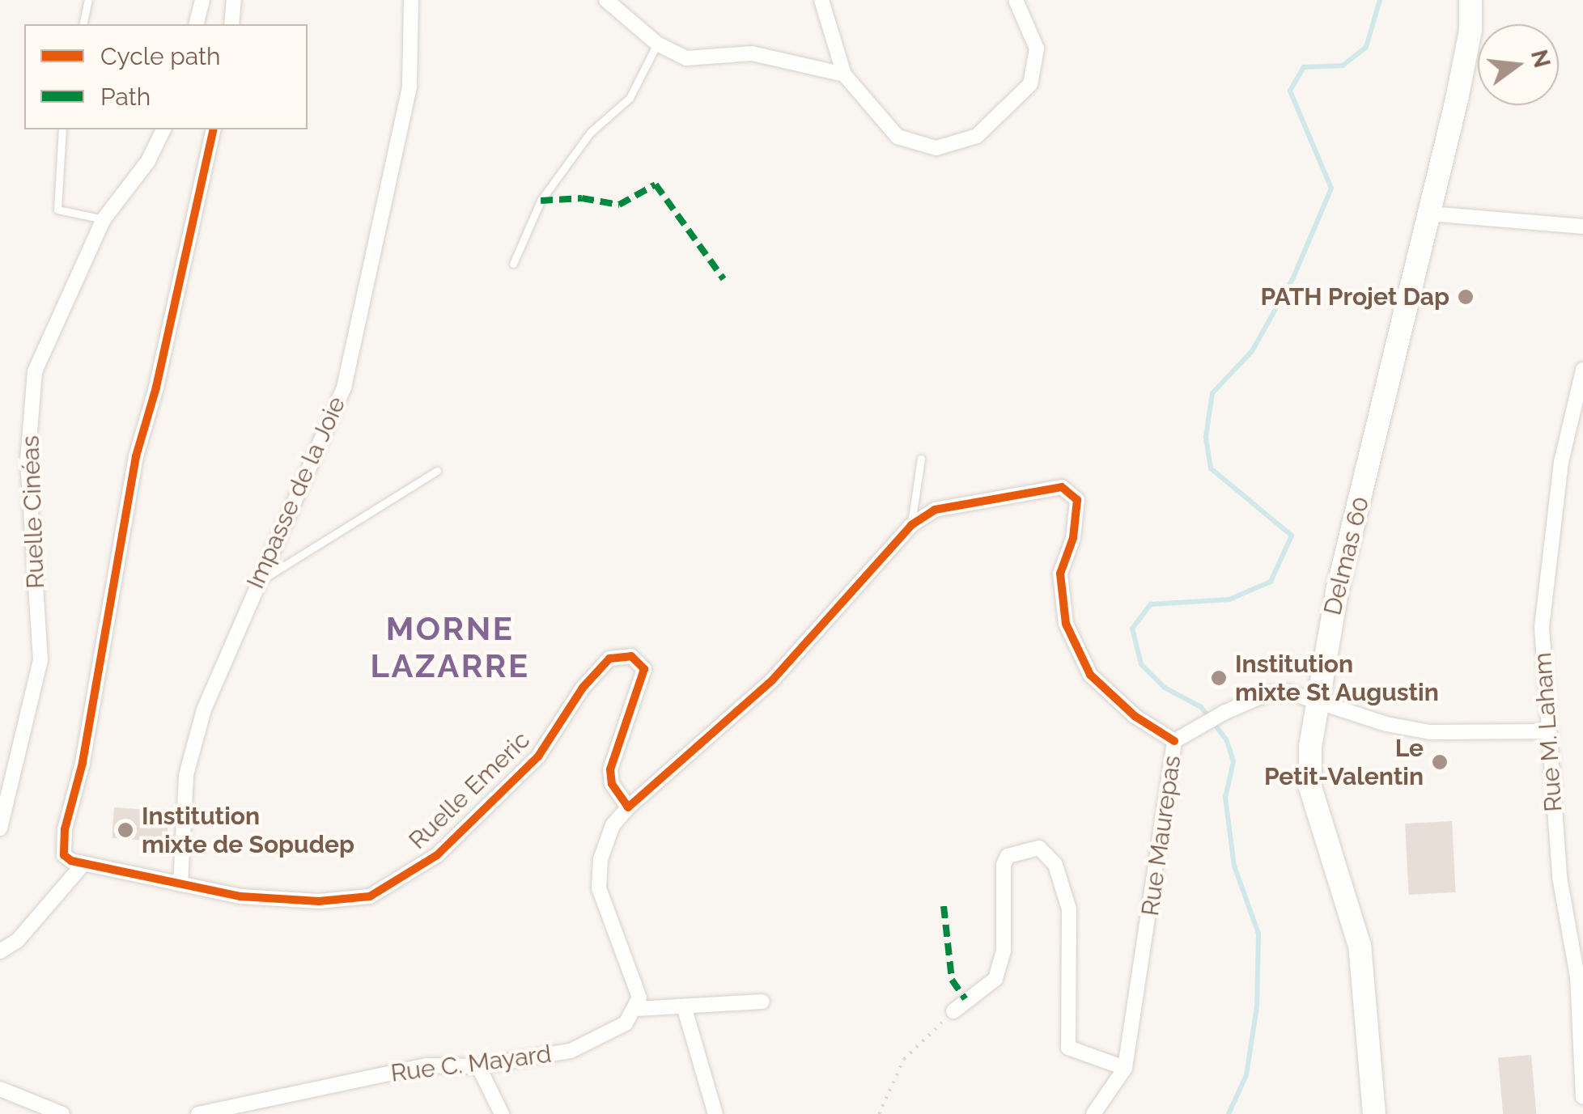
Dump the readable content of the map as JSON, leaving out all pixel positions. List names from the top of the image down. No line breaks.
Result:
{"streets":{"street":["Impasse de la Joie","Ruelle Cinéas","Delmas 60","Rue M. Laham","Ruelle Emeric","Rue Maurepas","Rue C. Mayard"]},"crossings":[["Impasse de la Joie","Ruelle Emeric"],["Delmas 60","Rue Maurepas"],["Rue M. Laham","Rue Maurepas"]],"districts":["MORNE LAZARRE"],"places":["PATH Projet Dap","Institution mixte St Augustin","Le Petit-Valentin","Institution mixte de Sopudep"],"legend":["Cycle path","Path"],"north":"right"}
